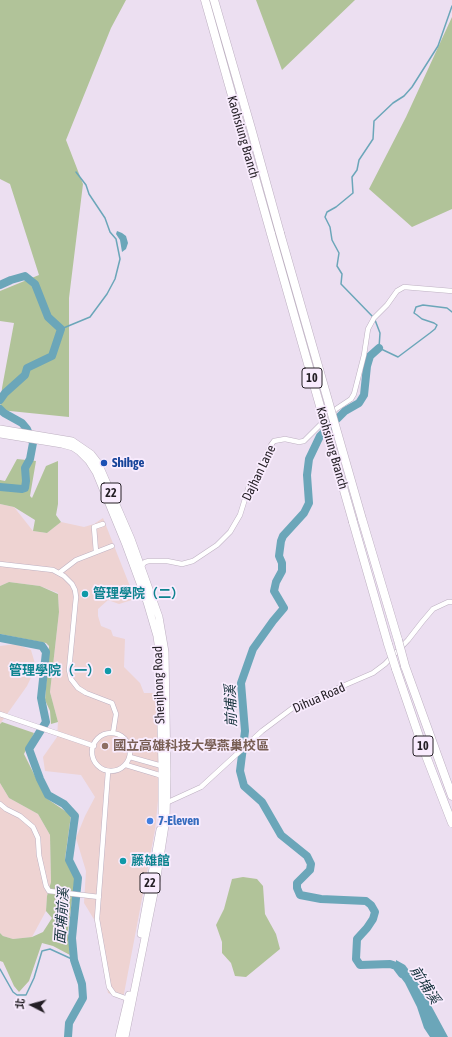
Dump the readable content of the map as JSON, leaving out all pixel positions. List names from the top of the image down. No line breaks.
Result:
{"streets":{"highway":["Kaohsiung Branch","10"],"main road":["22","Shenjhong Road"],"street":["Dajhan Lane","Dihua Road"]},"crossings":[["Dajhan Lane","Shenjhong Road"],["22","Shenjhong Road"],["22","Dihua Road"]],"water":["前埔溪","面埔前溪"],"places":["Shihge","管理學院（二）","管理學院（一）","國立高雄科技大學燕巢校區","7-Eleven","藤雄館"],"north":"left"}
